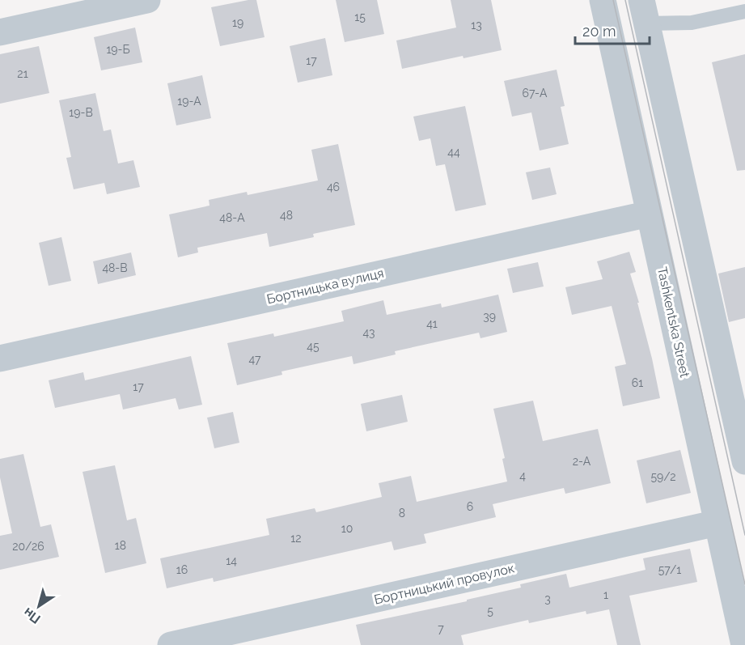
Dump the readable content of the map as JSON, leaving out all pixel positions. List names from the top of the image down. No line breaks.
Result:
{"streets":{"street":["Бортницька вулиця","Tashkentska Street","Бортницький провулок"]},"crossings":[["Бортницька вулиця","Tashkentska Street"],["Tashkentska Street","Бортницький провулок"]],"house_numbers":["15","19","13","19-Б","17","21","67-А","19-А","19-В","44","46","48","48-А","48-В","39","41","43","45","47","61","17","2-А","4","59/2","6","8","10","12","18","20/26","14","16","57/1","1","3","5","7"],"scale_bar":"20 m","north":"bottom left"}
